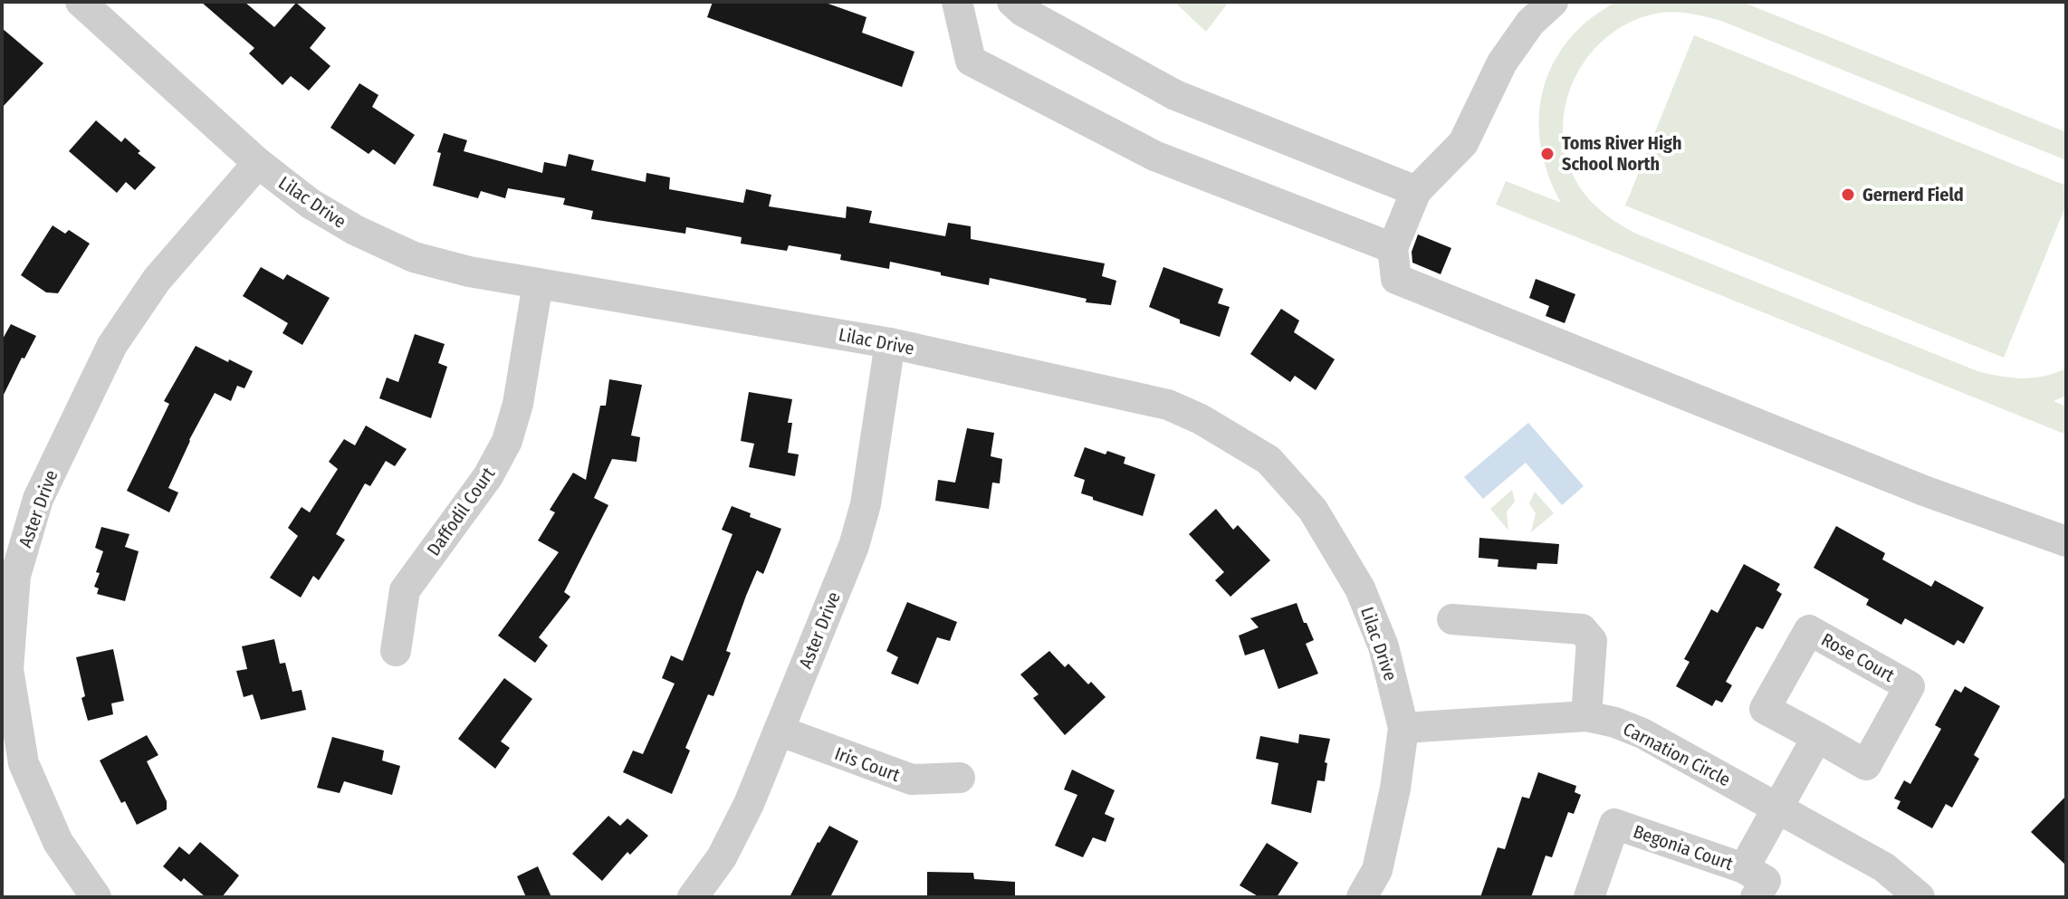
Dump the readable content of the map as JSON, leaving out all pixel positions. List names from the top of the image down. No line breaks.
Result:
{"streets":{"street":["Lilac Drive","Aster Drive","Daffodil Court","Rose Court","Carnation Circle","Iris Court","Begonia Court"]},"crossings":[["Lilac Drive","Aster Drive"],["Lilac Drive","Daffodil Court"],["Lilac Drive","Carnation Circle"],["Aster Drive","Iris Court"],["Carnation Circle","Begonia Court"]],"places":["Toms River High School North","Gernerd Field"]}
